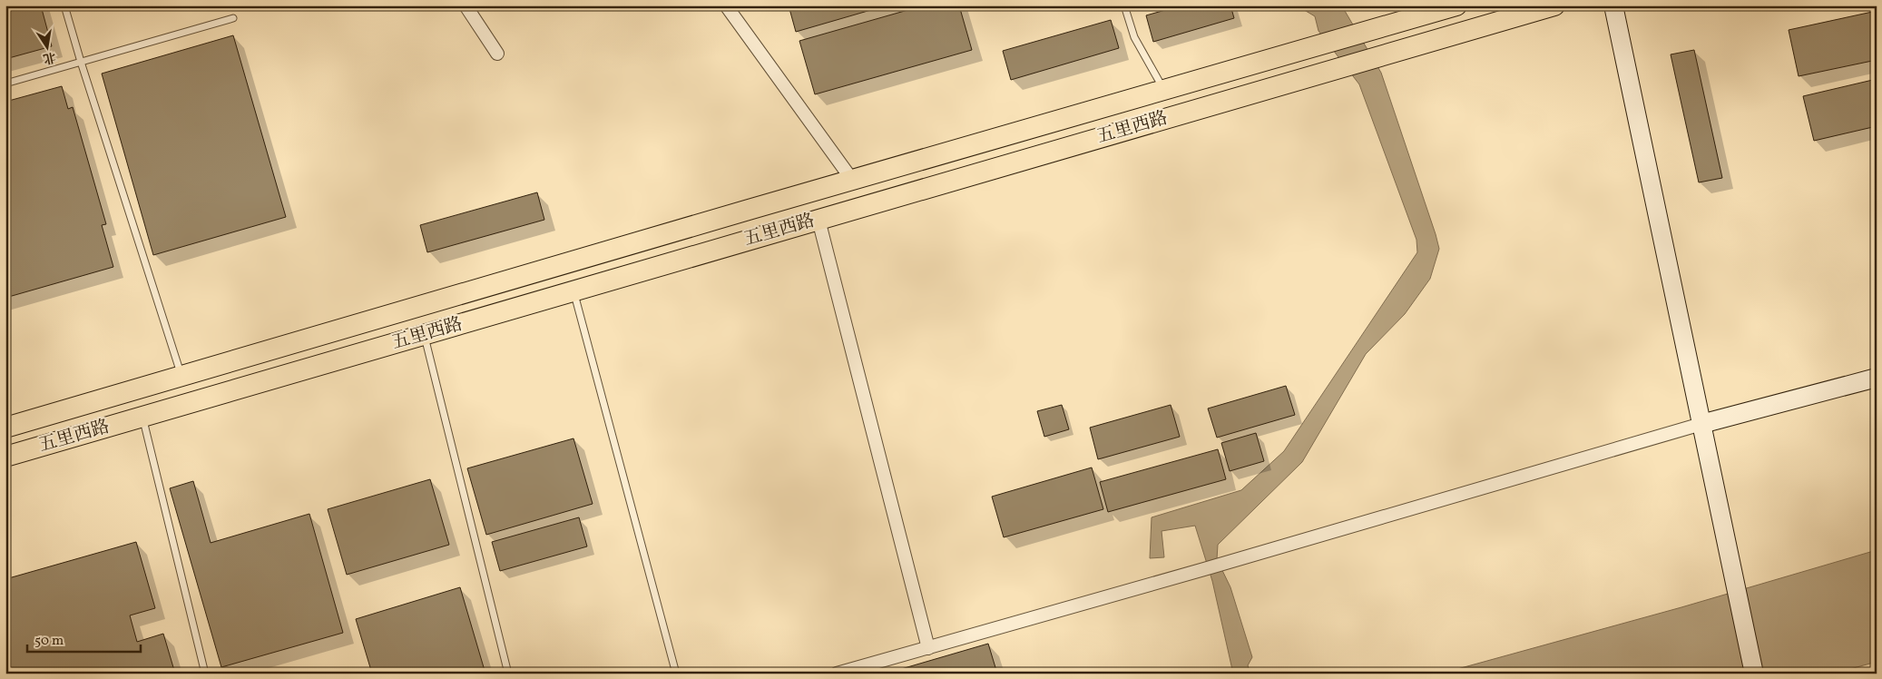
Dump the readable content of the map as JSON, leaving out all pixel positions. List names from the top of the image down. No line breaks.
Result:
{"streets":{"main road":["五里西路"]},"scale_bar":"50 m","north":"bottom"}
